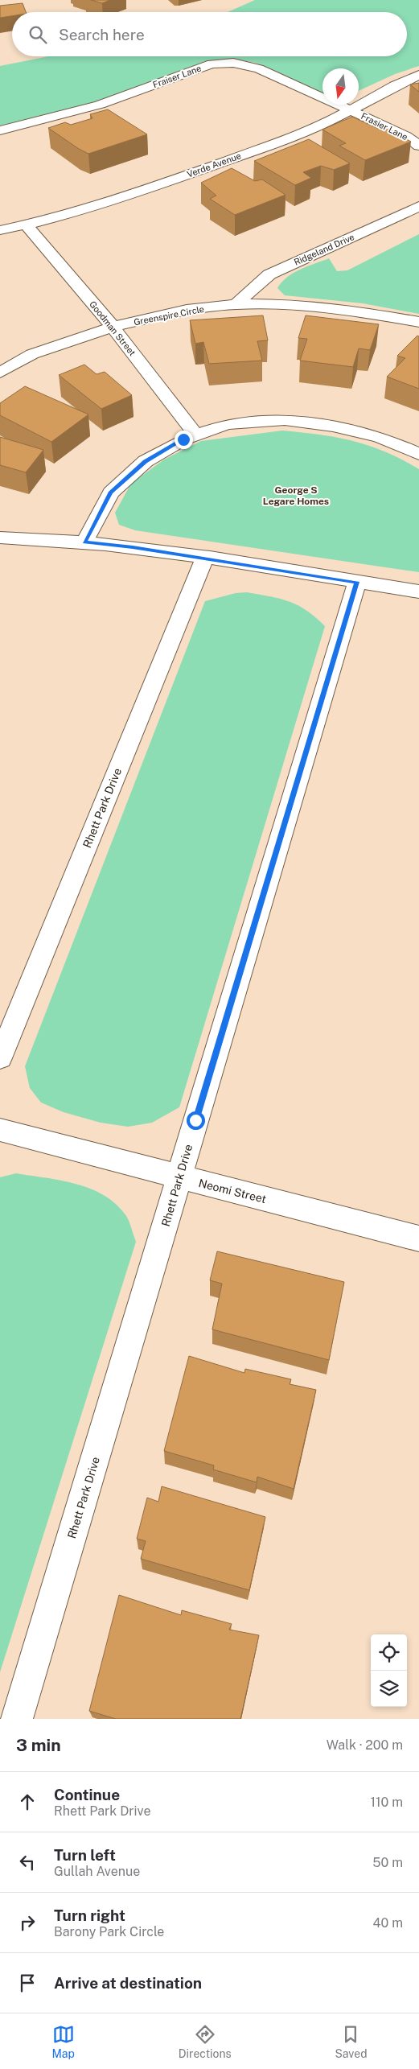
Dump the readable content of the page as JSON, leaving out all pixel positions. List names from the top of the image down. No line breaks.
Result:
{"streets":{"street":["Fraiser Lane","Frasier Lane","Verde Avenue","Ridgeland Drive","Greenspire Circle","Goodman Street","Rhett Park Drive","Neomi Street"]},"crossings":[["Fraiser Lane","Frasier Lane"],["Fraiser Lane","Verde Avenue"],["Frasier Lane","Verde Avenue"],["Verde Avenue","Goodman Street"],["Ridgeland Drive","Greenspire Circle"],["Greenspire Circle","Goodman Street"],["Rhett Park Drive","Neomi Street"]],"districts":["George S Legare Homes"],"north":"bottom","page":{"search":"Search here","heading":["3 min","Walk · 200 m"],"list":[["Continue","Rhett Park Drive","110 m"],["Turn left","Gullah Avenue","50 m"],["Turn right","Barony Park Circle","40 m"],"Arrive at destination"],"nav":["Map","Directions","Saved"]}}
